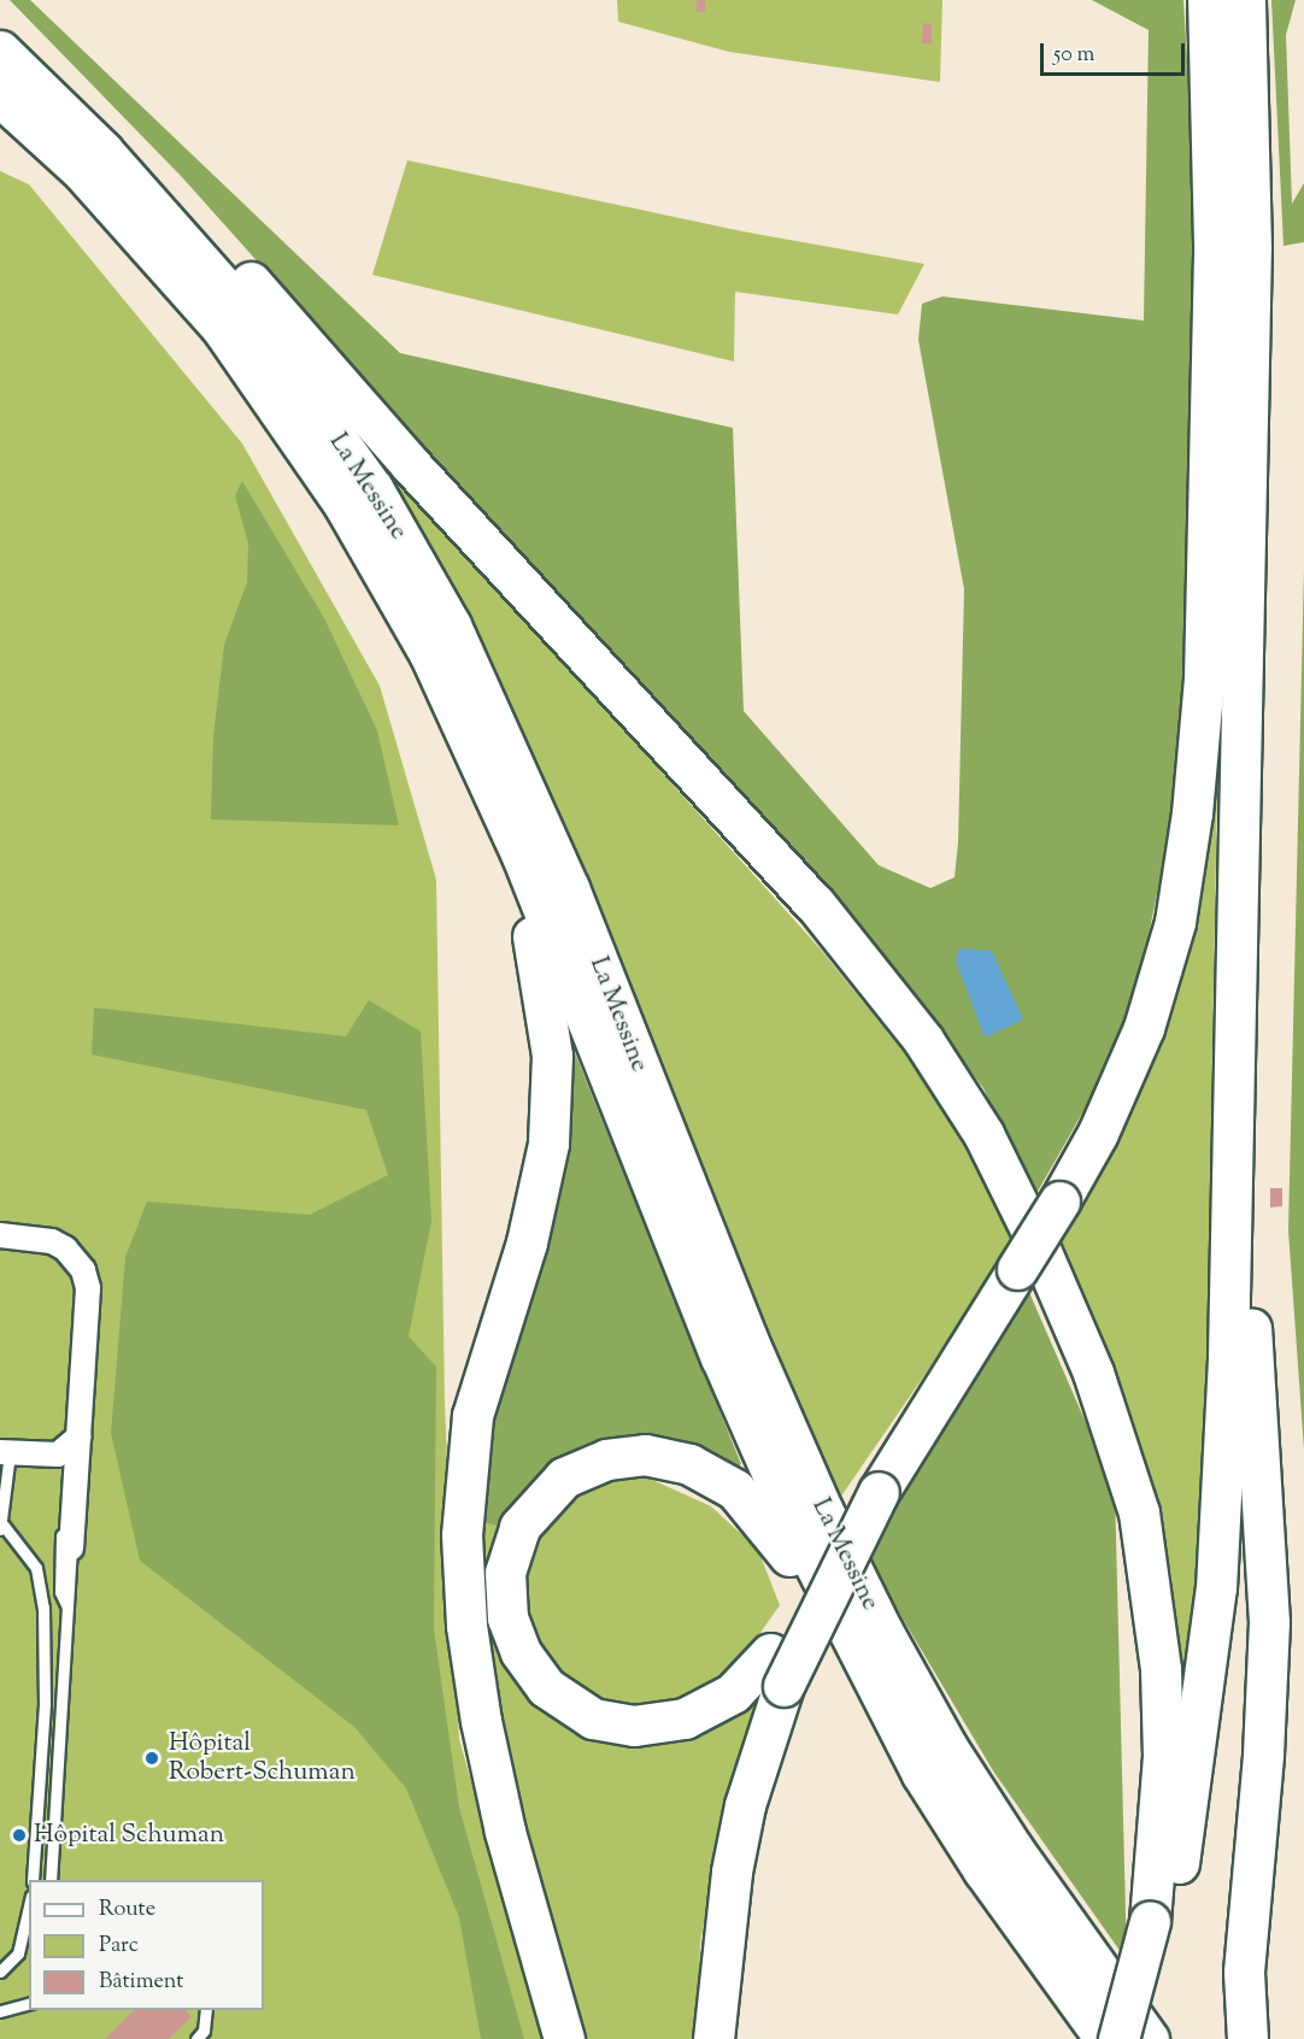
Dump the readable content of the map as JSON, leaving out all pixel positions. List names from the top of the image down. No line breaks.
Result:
{"streets":{"highway":["La Messine"]},"places":["Hôpital Robert-Schuman","Hôpital Schuman"],"legend":["Route","Parc","Bâtiment"],"scale_bar":"50 m"}
